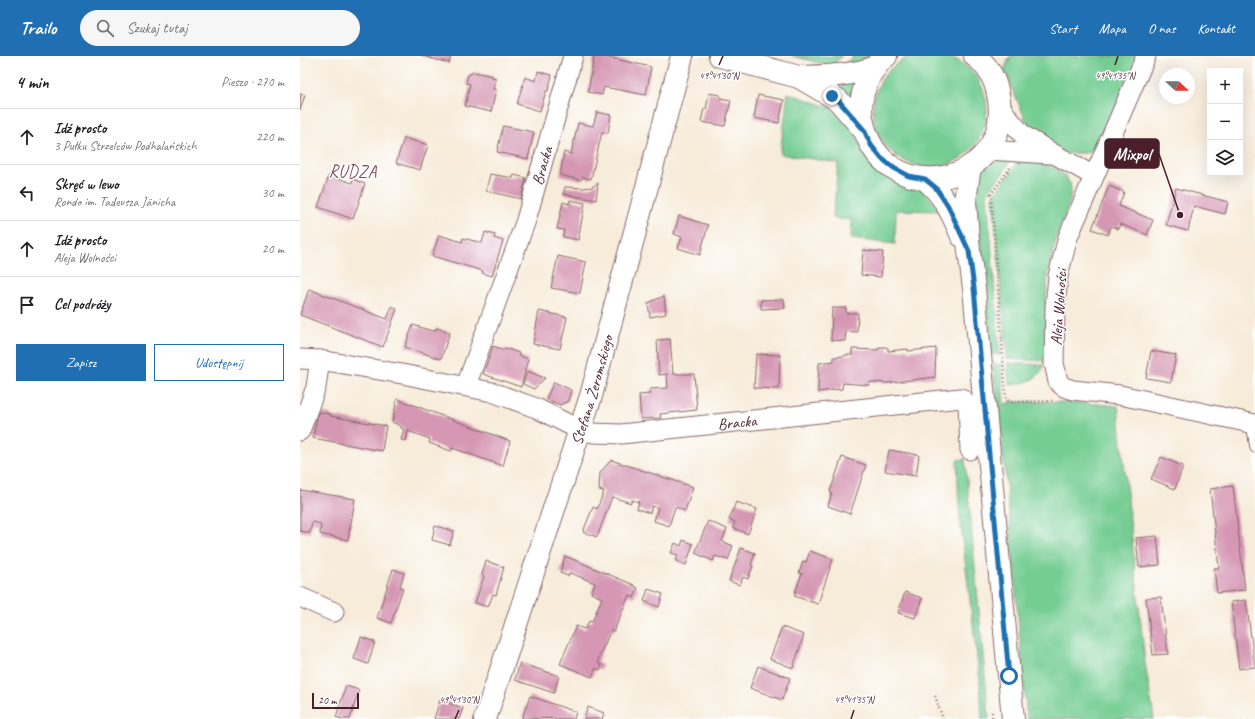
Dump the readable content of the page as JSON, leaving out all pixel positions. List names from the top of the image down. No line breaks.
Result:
{"streets":{"main road":["Stefana Żeromskiego"],"street":["Bracka","Aleja Wolności"]},"crossings":[["Bracka","Stefana Żeromskiego"]],"districts":["RUDZA"],"places":["Mixpol"],"scale_bar":"20 m","north":"right","page":{"header":"Trailo","search":"Szukaj tutaj","nav":["Start","Mapa","O nas","Kontakt"],"heading":["4 min","Pieszo · 270 m"],"map_buttons":["+","−"],"list":[["Idź prosto","3 Pułku Strzelców Podhalańskich","220 m"],["Skręć w lewo","Rondo im. Tadeusza Jänicha","30 m"],["Idź prosto","Aleja Wolności","20 m"],"Cel podróży"],"buttons":["Zapisz","Udostępnij"],"scale":"20 m"},"coordinates":["49°41'30\"N","49°41'35\"N"]}
